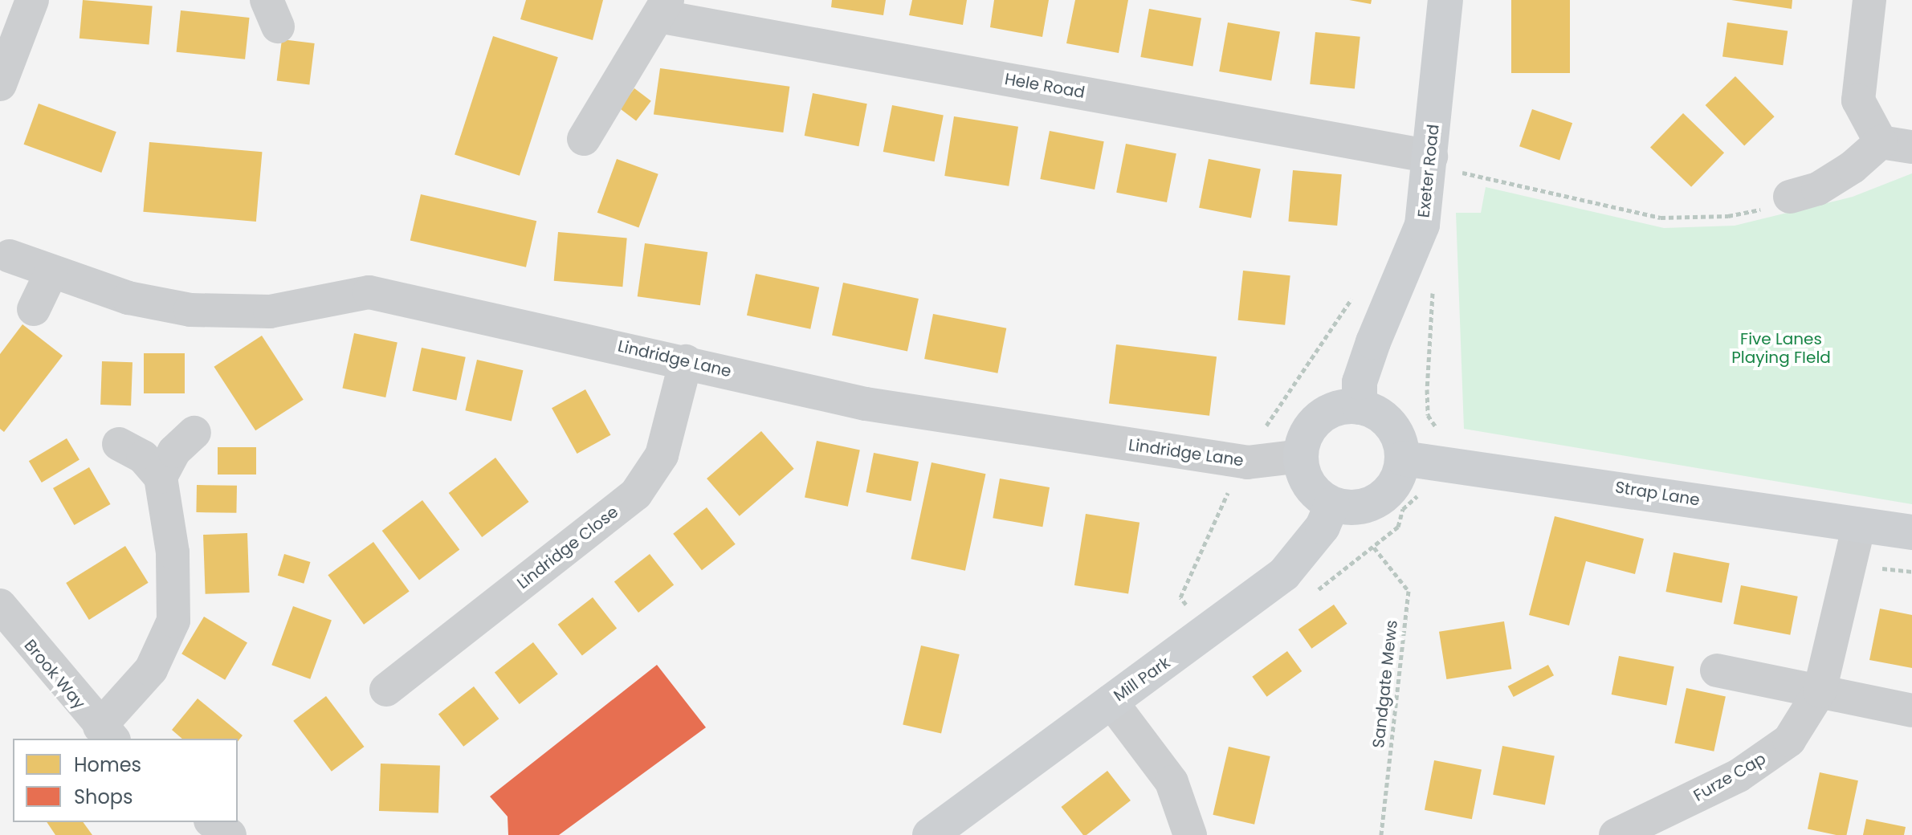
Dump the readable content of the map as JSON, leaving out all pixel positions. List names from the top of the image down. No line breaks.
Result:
{"streets":{"main road":["Exeter Road","Strap Lane","Mill Park"],"street":["Hele Road","Lindridge Lane","Lindridge Close","Brook Way","Furze Cap"],"path":["Sandgate Mews"]},"crossings":[["Hele Road","Exeter Road"],["Exeter Road","Lindridge Lane"],["Exeter Road","Strap Lane"],["Exeter Road","Mill Park"],["Lindridge Lane","Strap Lane"],["Lindridge Lane","Lindridge Close"],["Lindridge Lane","Mill Park"],["Strap Lane","Mill Park"],["Strap Lane","Furze Cap"]],"parks":["Five Lanes Playing FIeld"],"legend":["Homes","Shops"]}
